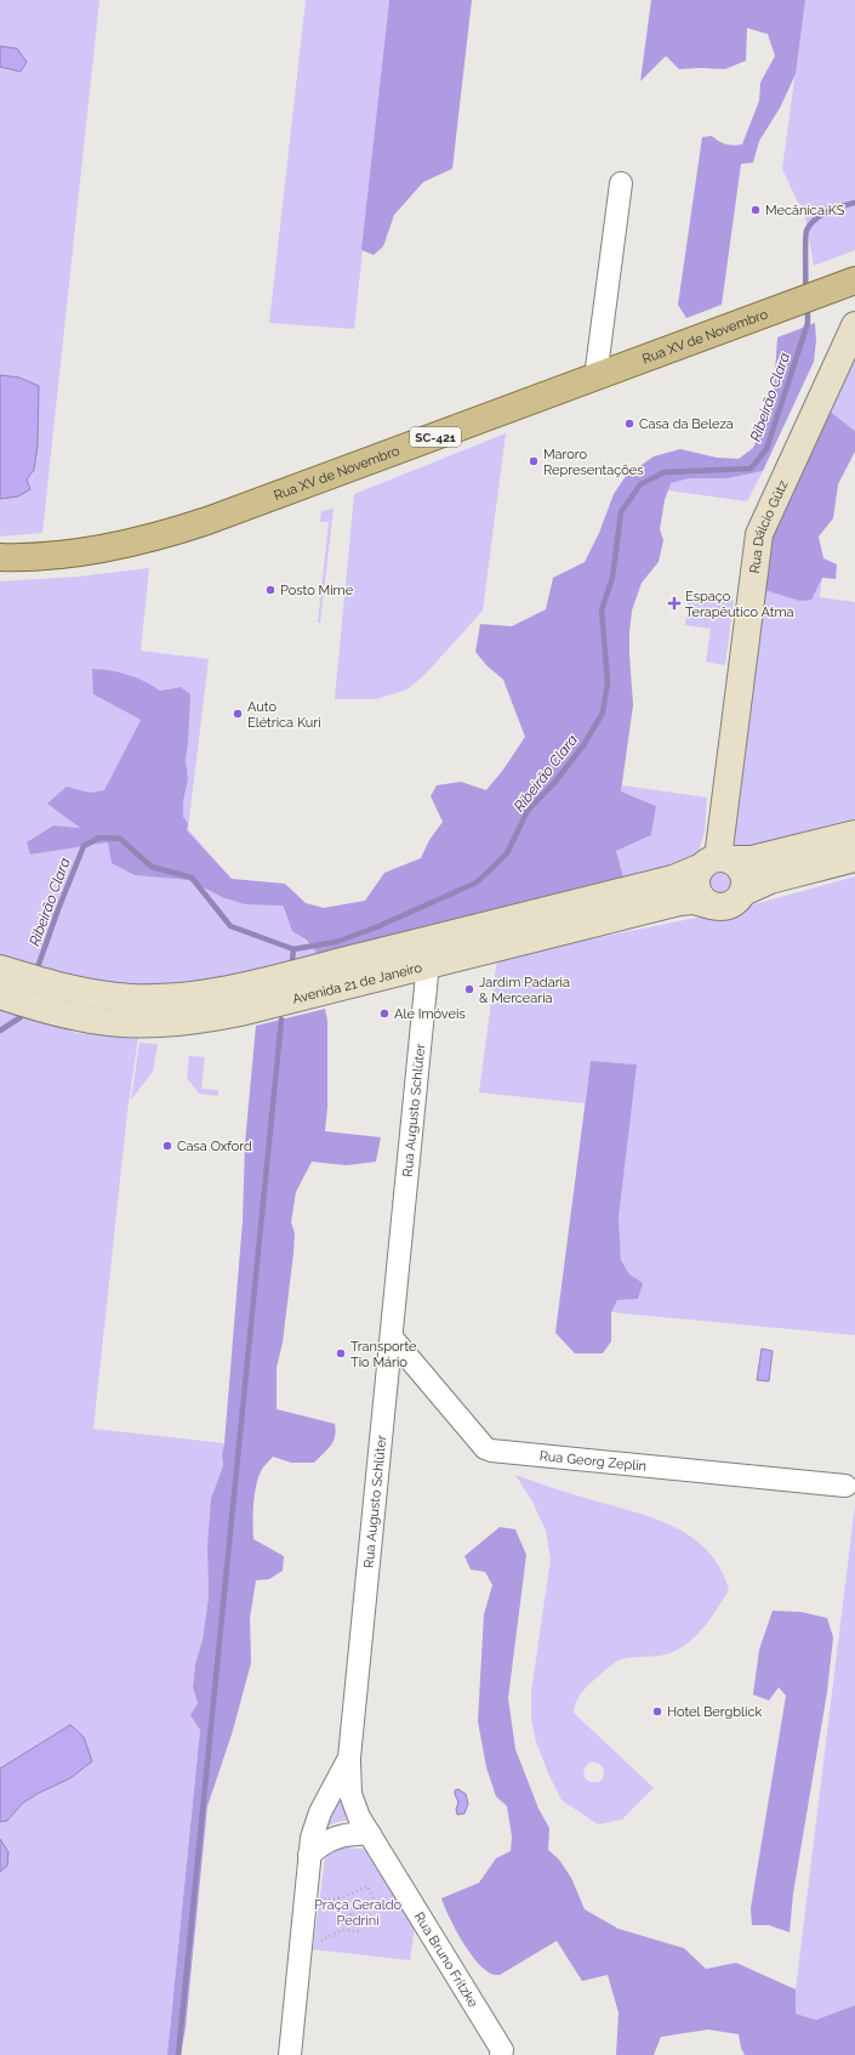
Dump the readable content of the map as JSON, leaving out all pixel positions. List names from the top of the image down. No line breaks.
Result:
{"streets":{"main road":["Rua XV de Novembro","SC-421","Rua Dálcio Gütz","Avenida 21 de Janeiro"],"street":["Rua Augusto Schlüter","Rua Georg Zeplin","Rua Bruno Fritzke"]},"crossings":[["Rua Dálcio Gütz","Avenida 21 de Janeiro"],["Avenida 21 de Janeiro","Rua Augusto Schlüter"],["Rua Augusto Schlüter","Rua Georg Zeplin"],["Rua Augusto Schlüter","Rua Bruno Fritzke"]],"water":["Ribeirão Clara"],"parks":["Praça Geraldo Pedrini"],"places":{"other":["Mecânica KS","Casa da Beleza","Maroro Representações","Posto Mime","Auto Elétrica Kuri","Jardim Padaria & Mercearia","Ale Imóveis","Casa Oxford","Transporte Tio Mário","Hotel Bergblick"],"health":["Espaço Terapêutico Atma"]}}
